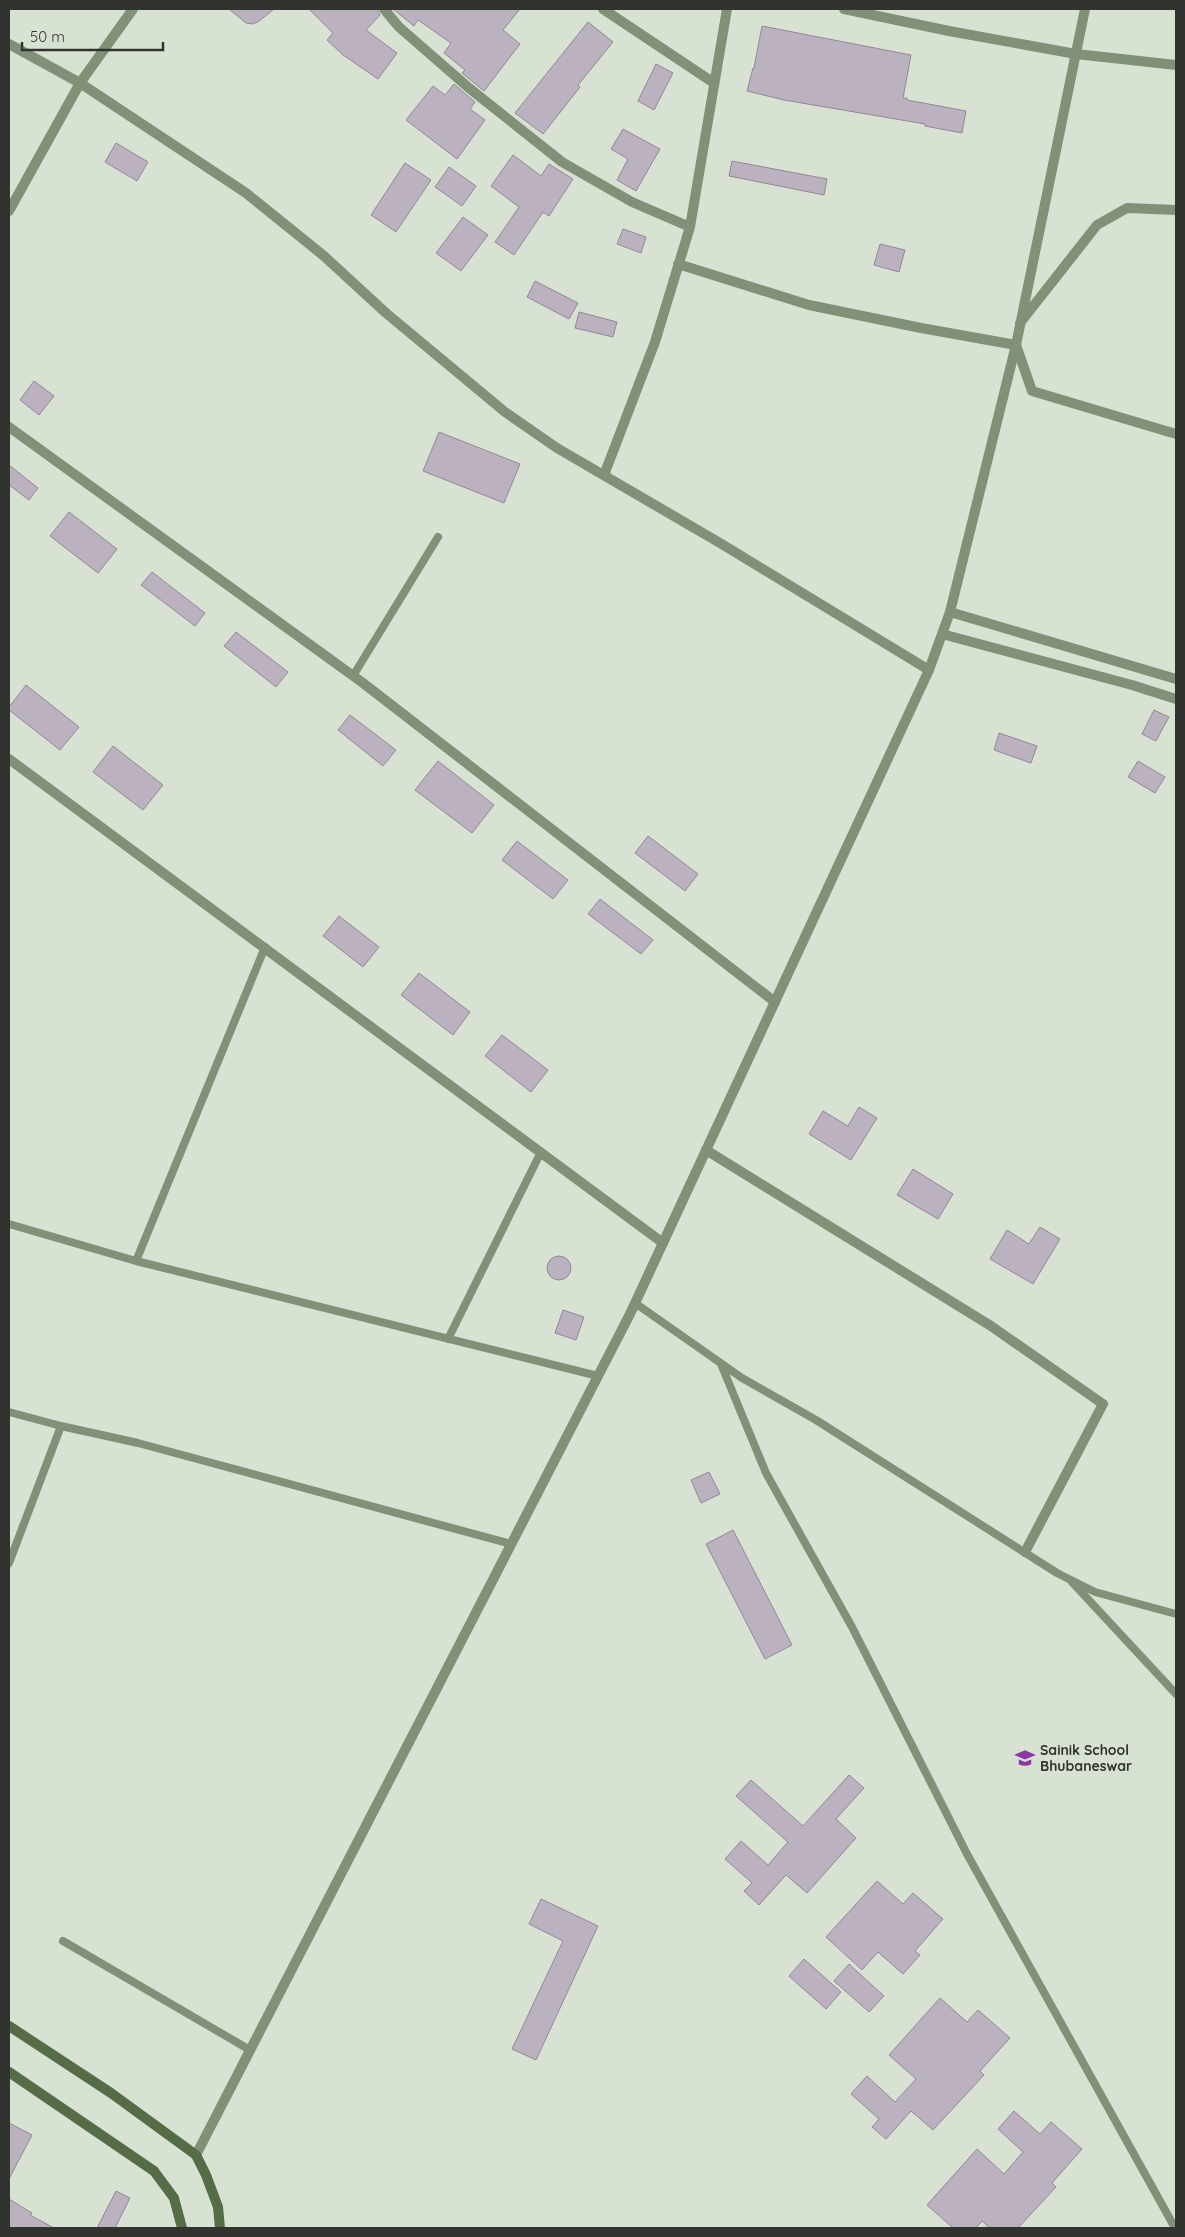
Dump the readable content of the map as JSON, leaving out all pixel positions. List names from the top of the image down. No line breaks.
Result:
{"places":{"school or university":["Sainik School Bhubaneswar"]},"scale_bar":"50 m"}
